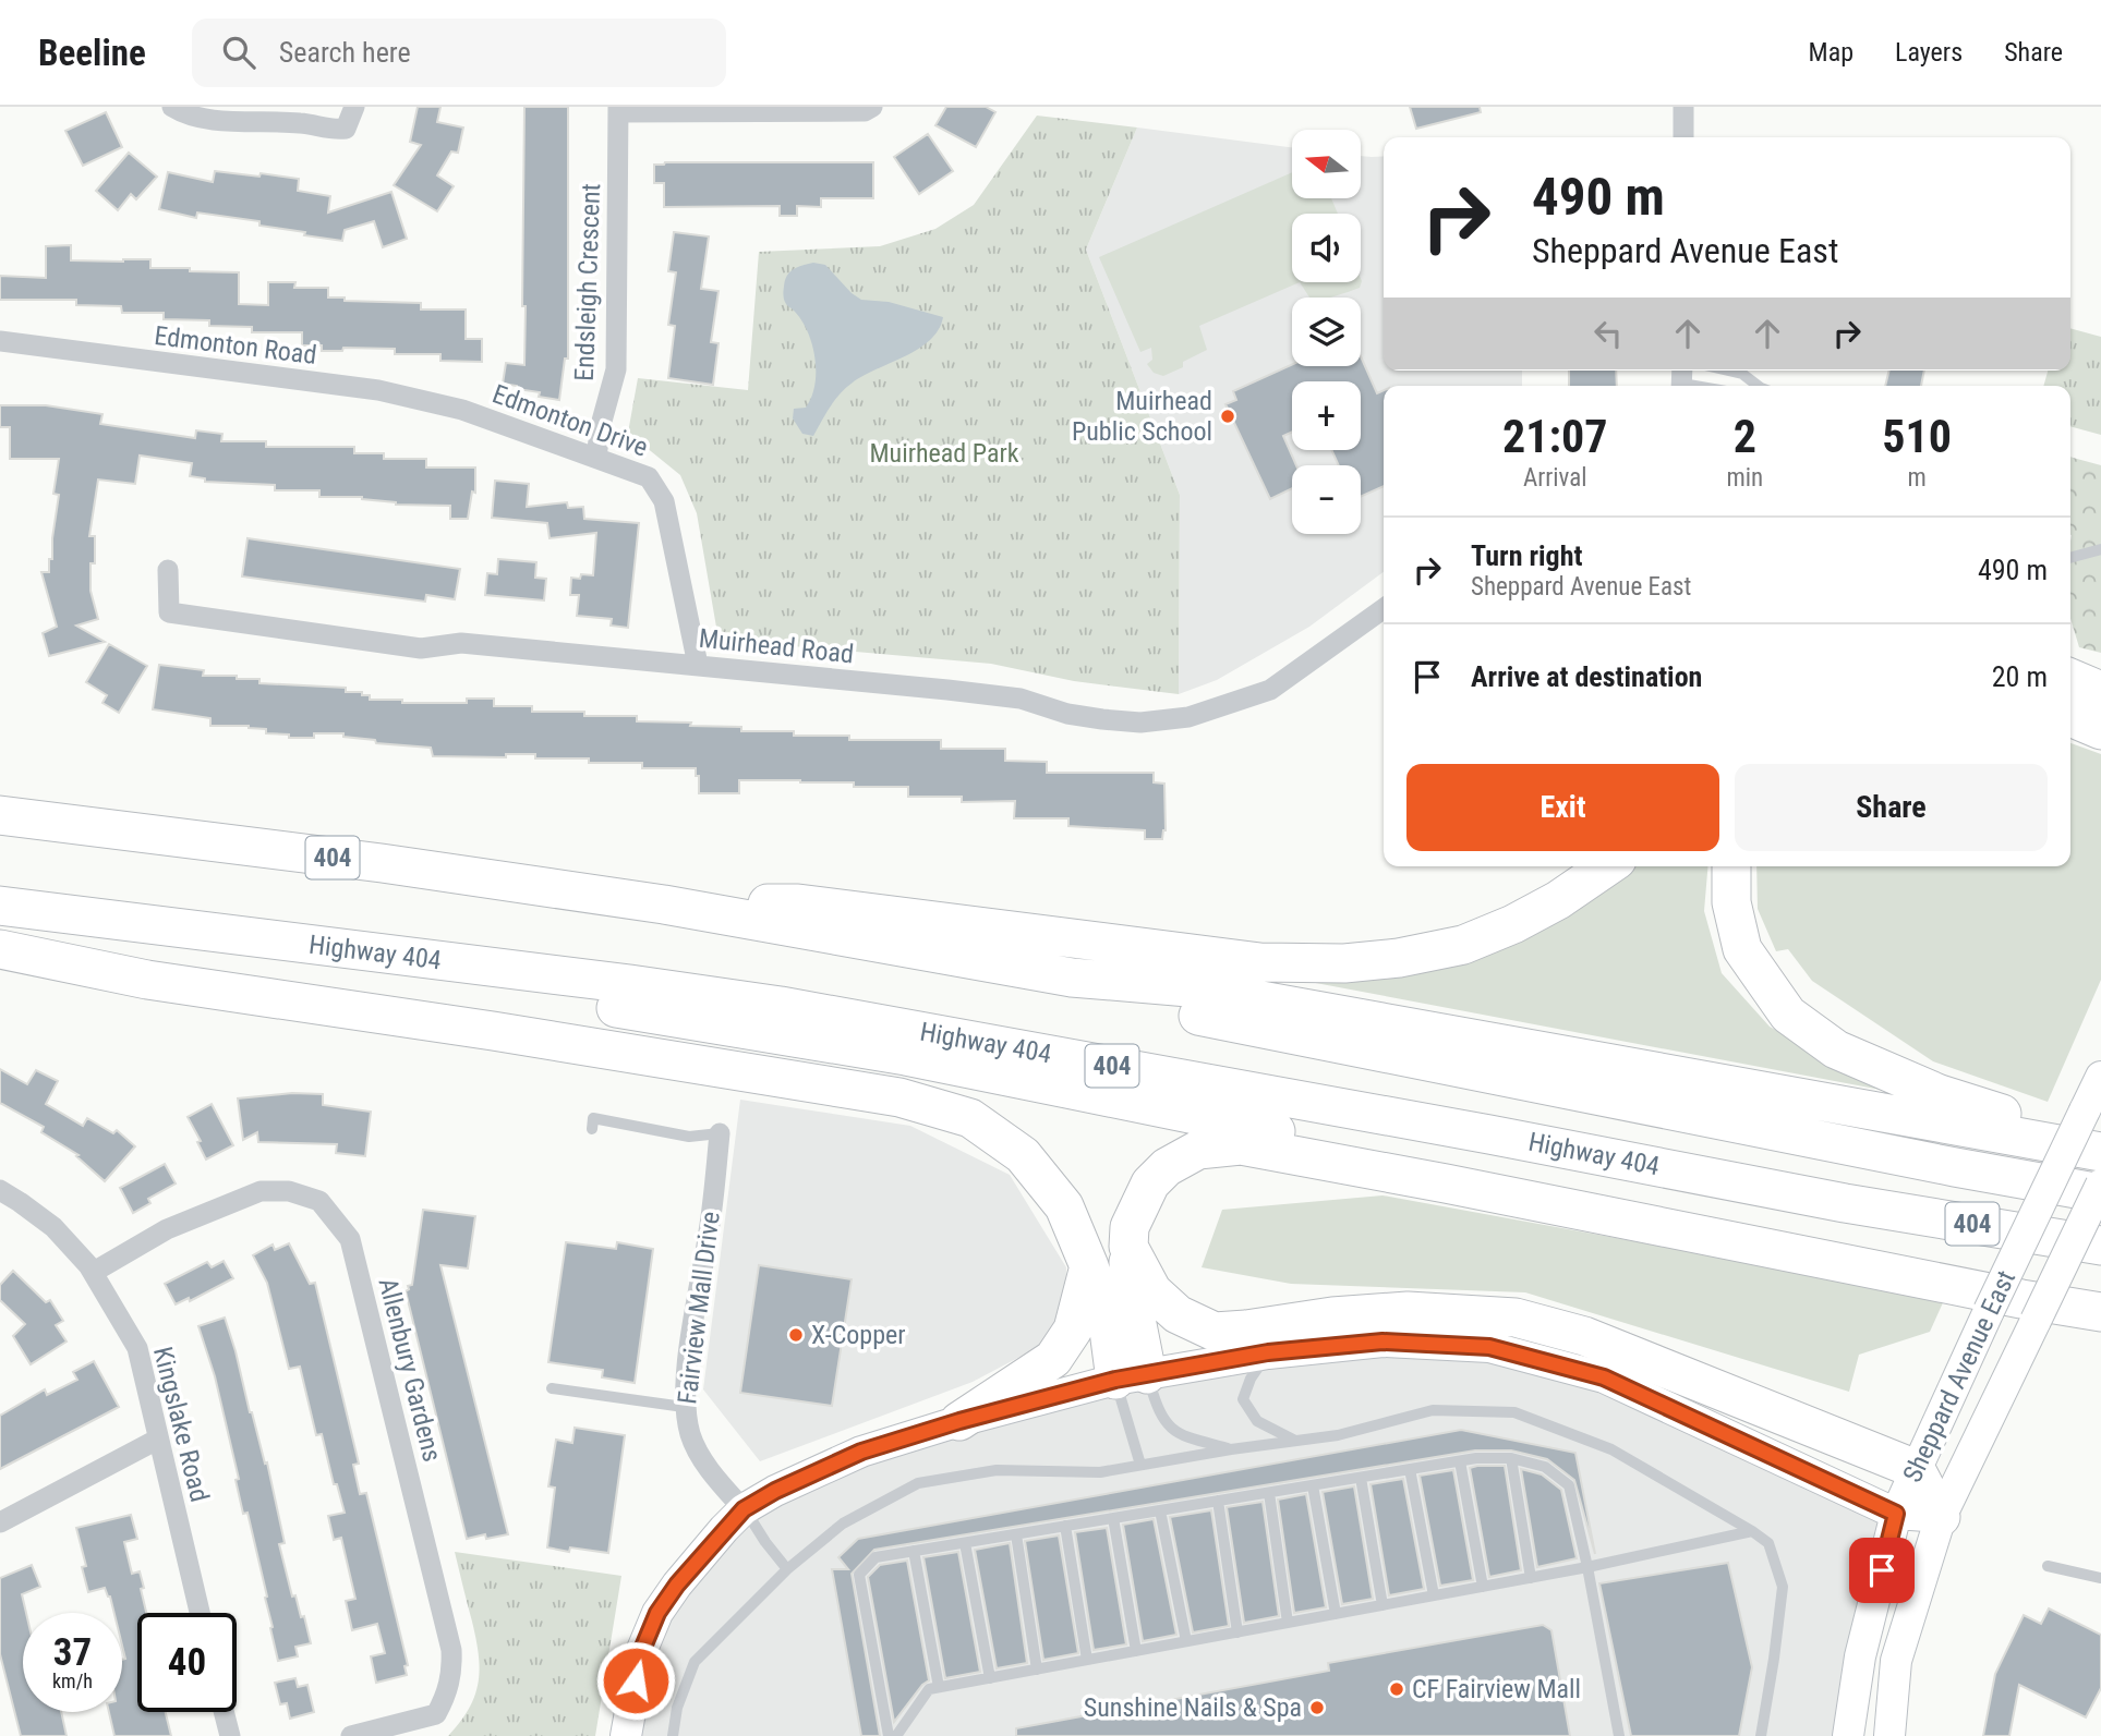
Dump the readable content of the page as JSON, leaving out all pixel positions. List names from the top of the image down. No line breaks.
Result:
{"streets":{"highway":["404","Highway 404"],"street":["Endsleigh Crescent","Edmonton Road","Edmonton Drive","Muirhead Road","Fairview Mall Drive","Allenbury Gardens","Sheppard Avenue East","Kingslake Road"]},"crossings":[["Endsleigh Crescent","Edmonton Drive"],["Edmonton Road","Edmonton Drive"],["Edmonton Drive","Muirhead Road"],["Allenbury Gardens","Kingslake Road"]],"parks":["Muirhead Park"],"places":["Muirhead Public School","X-Copper","CF Fairview Mall","Sunshine Nails & Spa"],"north":"left","page":{"header":"Beeline","search":"Search here","nav":["Map","Layers","Share"],"map_buttons":["+","−"],"turn":["490 m","Sheppard Avenue East"],"eta":["21:07","Arrival","2","min","510","m"],"list":[{"name":"Turn right","note":"Sheppard Avenue East","value":"490 m"},{"name":"Arrive at destination","value":"20 m"}],"buttons":["Exit","Share"],"speed":"37 km/h","limit":"40"}}
